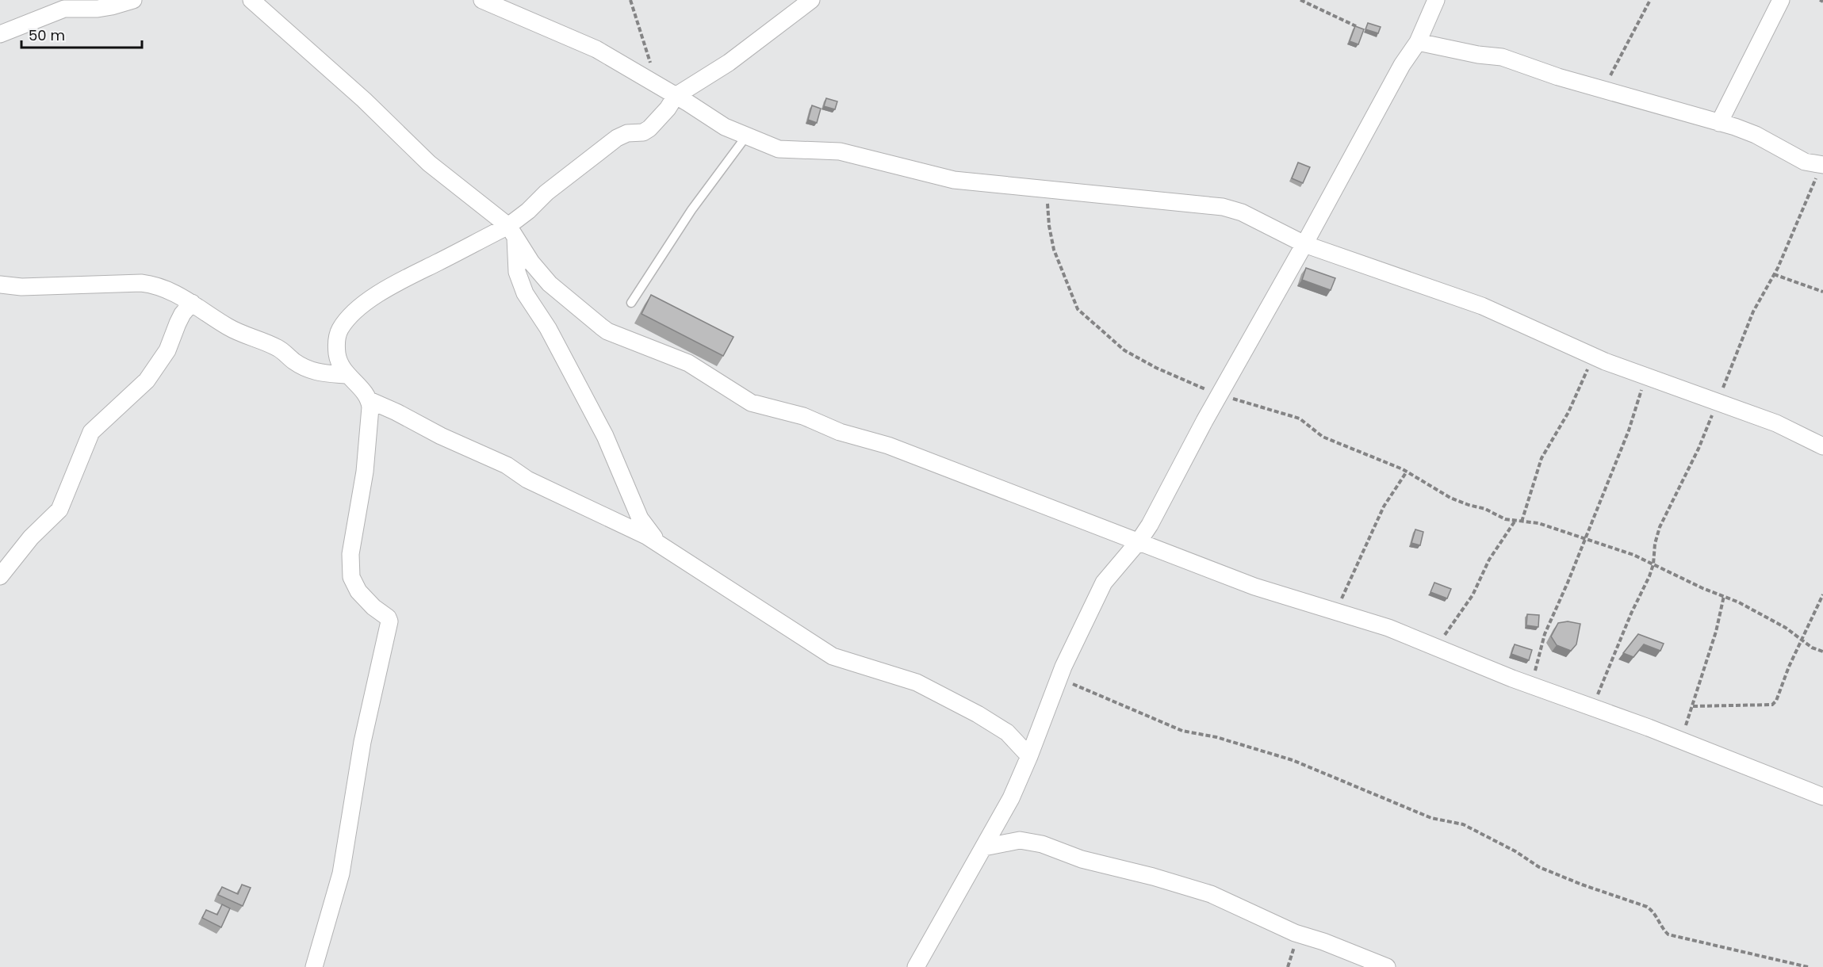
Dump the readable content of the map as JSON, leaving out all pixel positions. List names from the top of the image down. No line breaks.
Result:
{"scale_bar":"50 m"}
